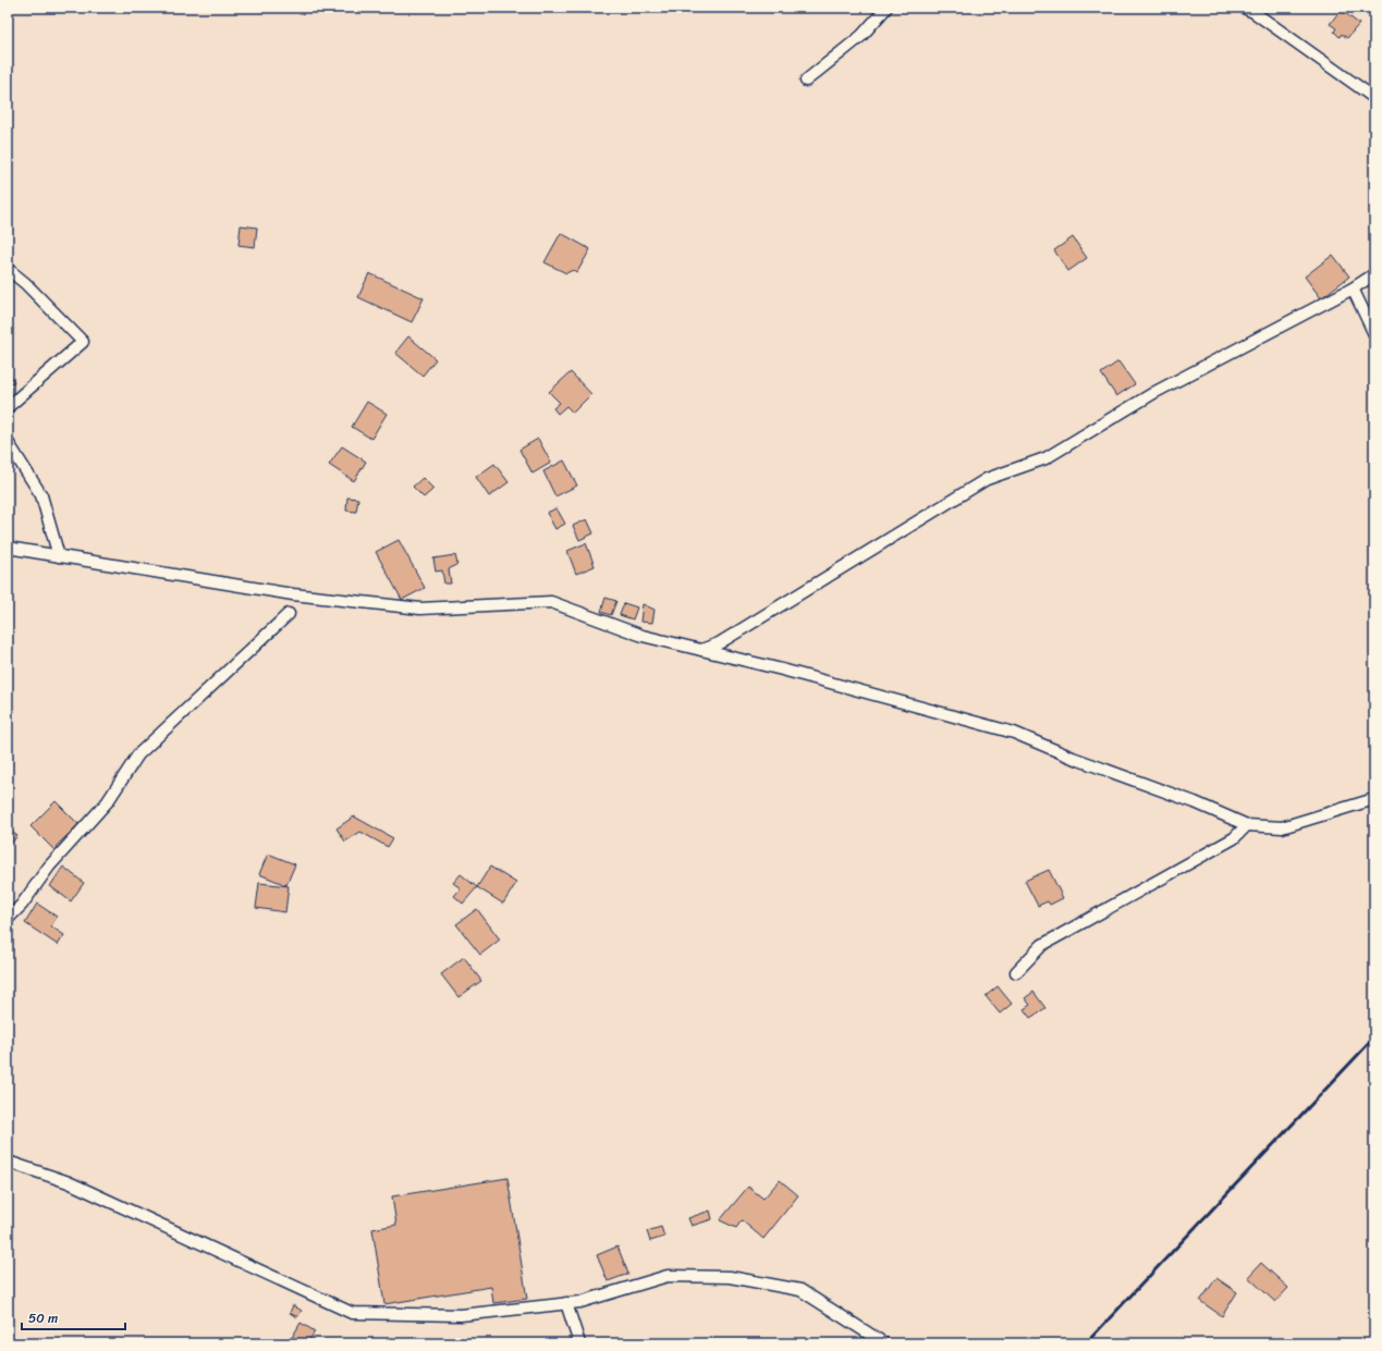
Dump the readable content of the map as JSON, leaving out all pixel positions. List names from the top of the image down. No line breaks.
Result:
{"scale_bar":"50 m"}
